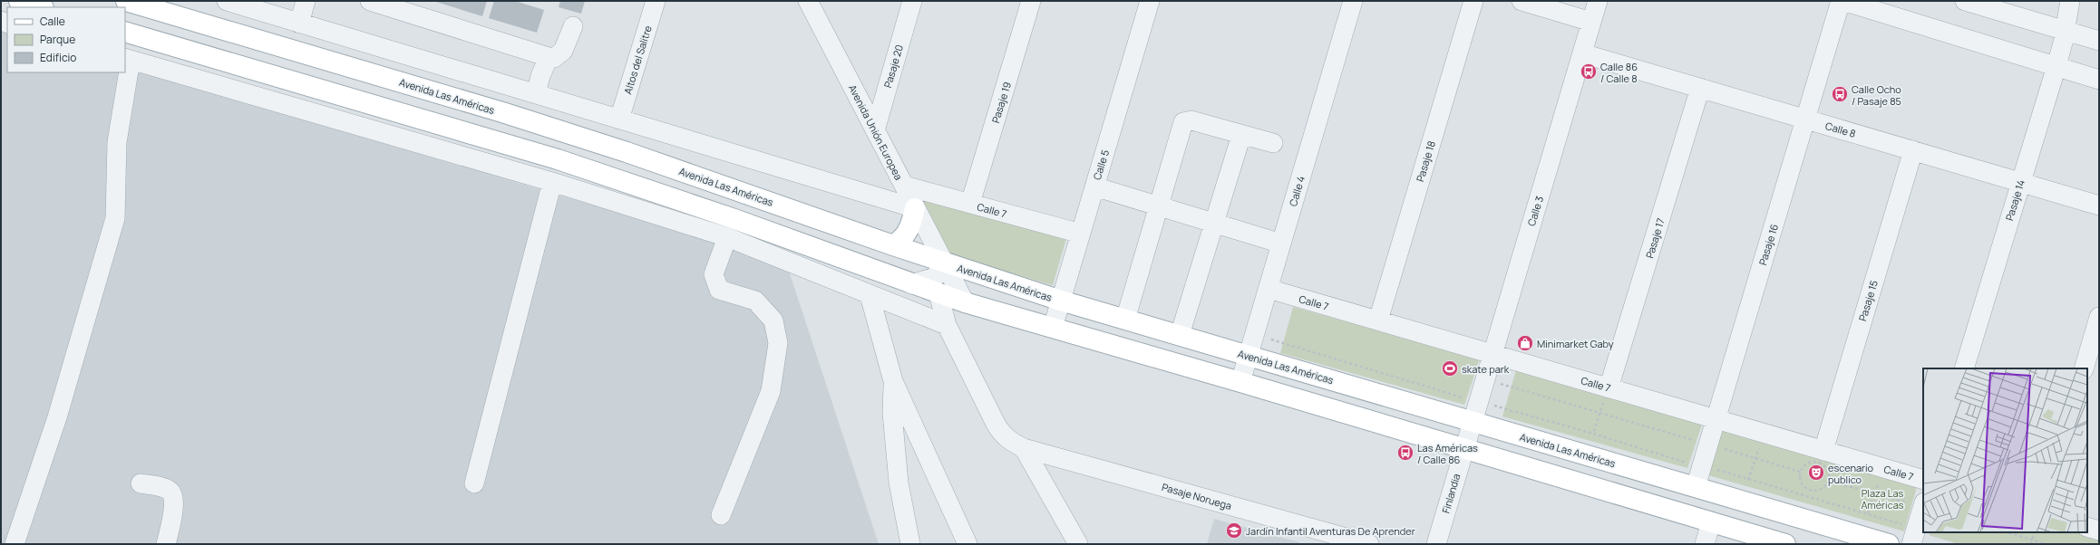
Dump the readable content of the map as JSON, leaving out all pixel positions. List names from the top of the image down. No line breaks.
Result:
{"streets":{"main road":["Avenida Las Américas"],"street":["Altos del Salitre","Pasaje 20","Pasaje 19","Calle 8","Avenida Unión Europea","Pasaje 18","Calle 5","Calle 4","Pasaje 14","Calle 7","Calle 3","Pasaje 17","Pasaje 16","Pasaje 15","Finlandia","Pasaje Noruega"]},"crossings":[["Pasaje 20","Avenida Unión Europea"],["Avenida Las Américas","Avenida Unión Europea"],["Avenida Las Américas","Calle 5"],["Avenida Las Américas","Calle 4"],["Avenida Las Américas","Calle 3"],["Avenida Las Américas","Pasaje 16"],["Avenida Las Américas","Finlandia"],["Pasaje 19","Calle 7"],["Calle 8","Pasaje 14"],["Calle 8","Calle 3"],["Calle 8","Pasaje 17"],["Calle 8","Pasaje 16"],["Calle 8","Pasaje 15"],["Avenida Unión Europea","Calle 7"],["Pasaje 18","Calle 7"],["Calle 5","Calle 7"],["Calle 4","Calle 7"],["Calle 7","Calle 3"],["Calle 7","Pasaje 17"],["Calle 7","Pasaje 16"],["Calle 7","Pasaje 15"],["Calle 3","Finlandia"]],"parks":["Plaza Las Américas"],"places":{"bus stop":["Calle 86 / Calle 8","Calle Ocho / Pasaje 85","Las Américas / Calle 86"],"shop":["Minimarket Gaby"],"sports":["skate park"],"theatre":["escenario publico"],"school or university":["Jardín Infantil Aventuras De Aprender"]},"legend":["Calle","Parque","Edificio"]}
